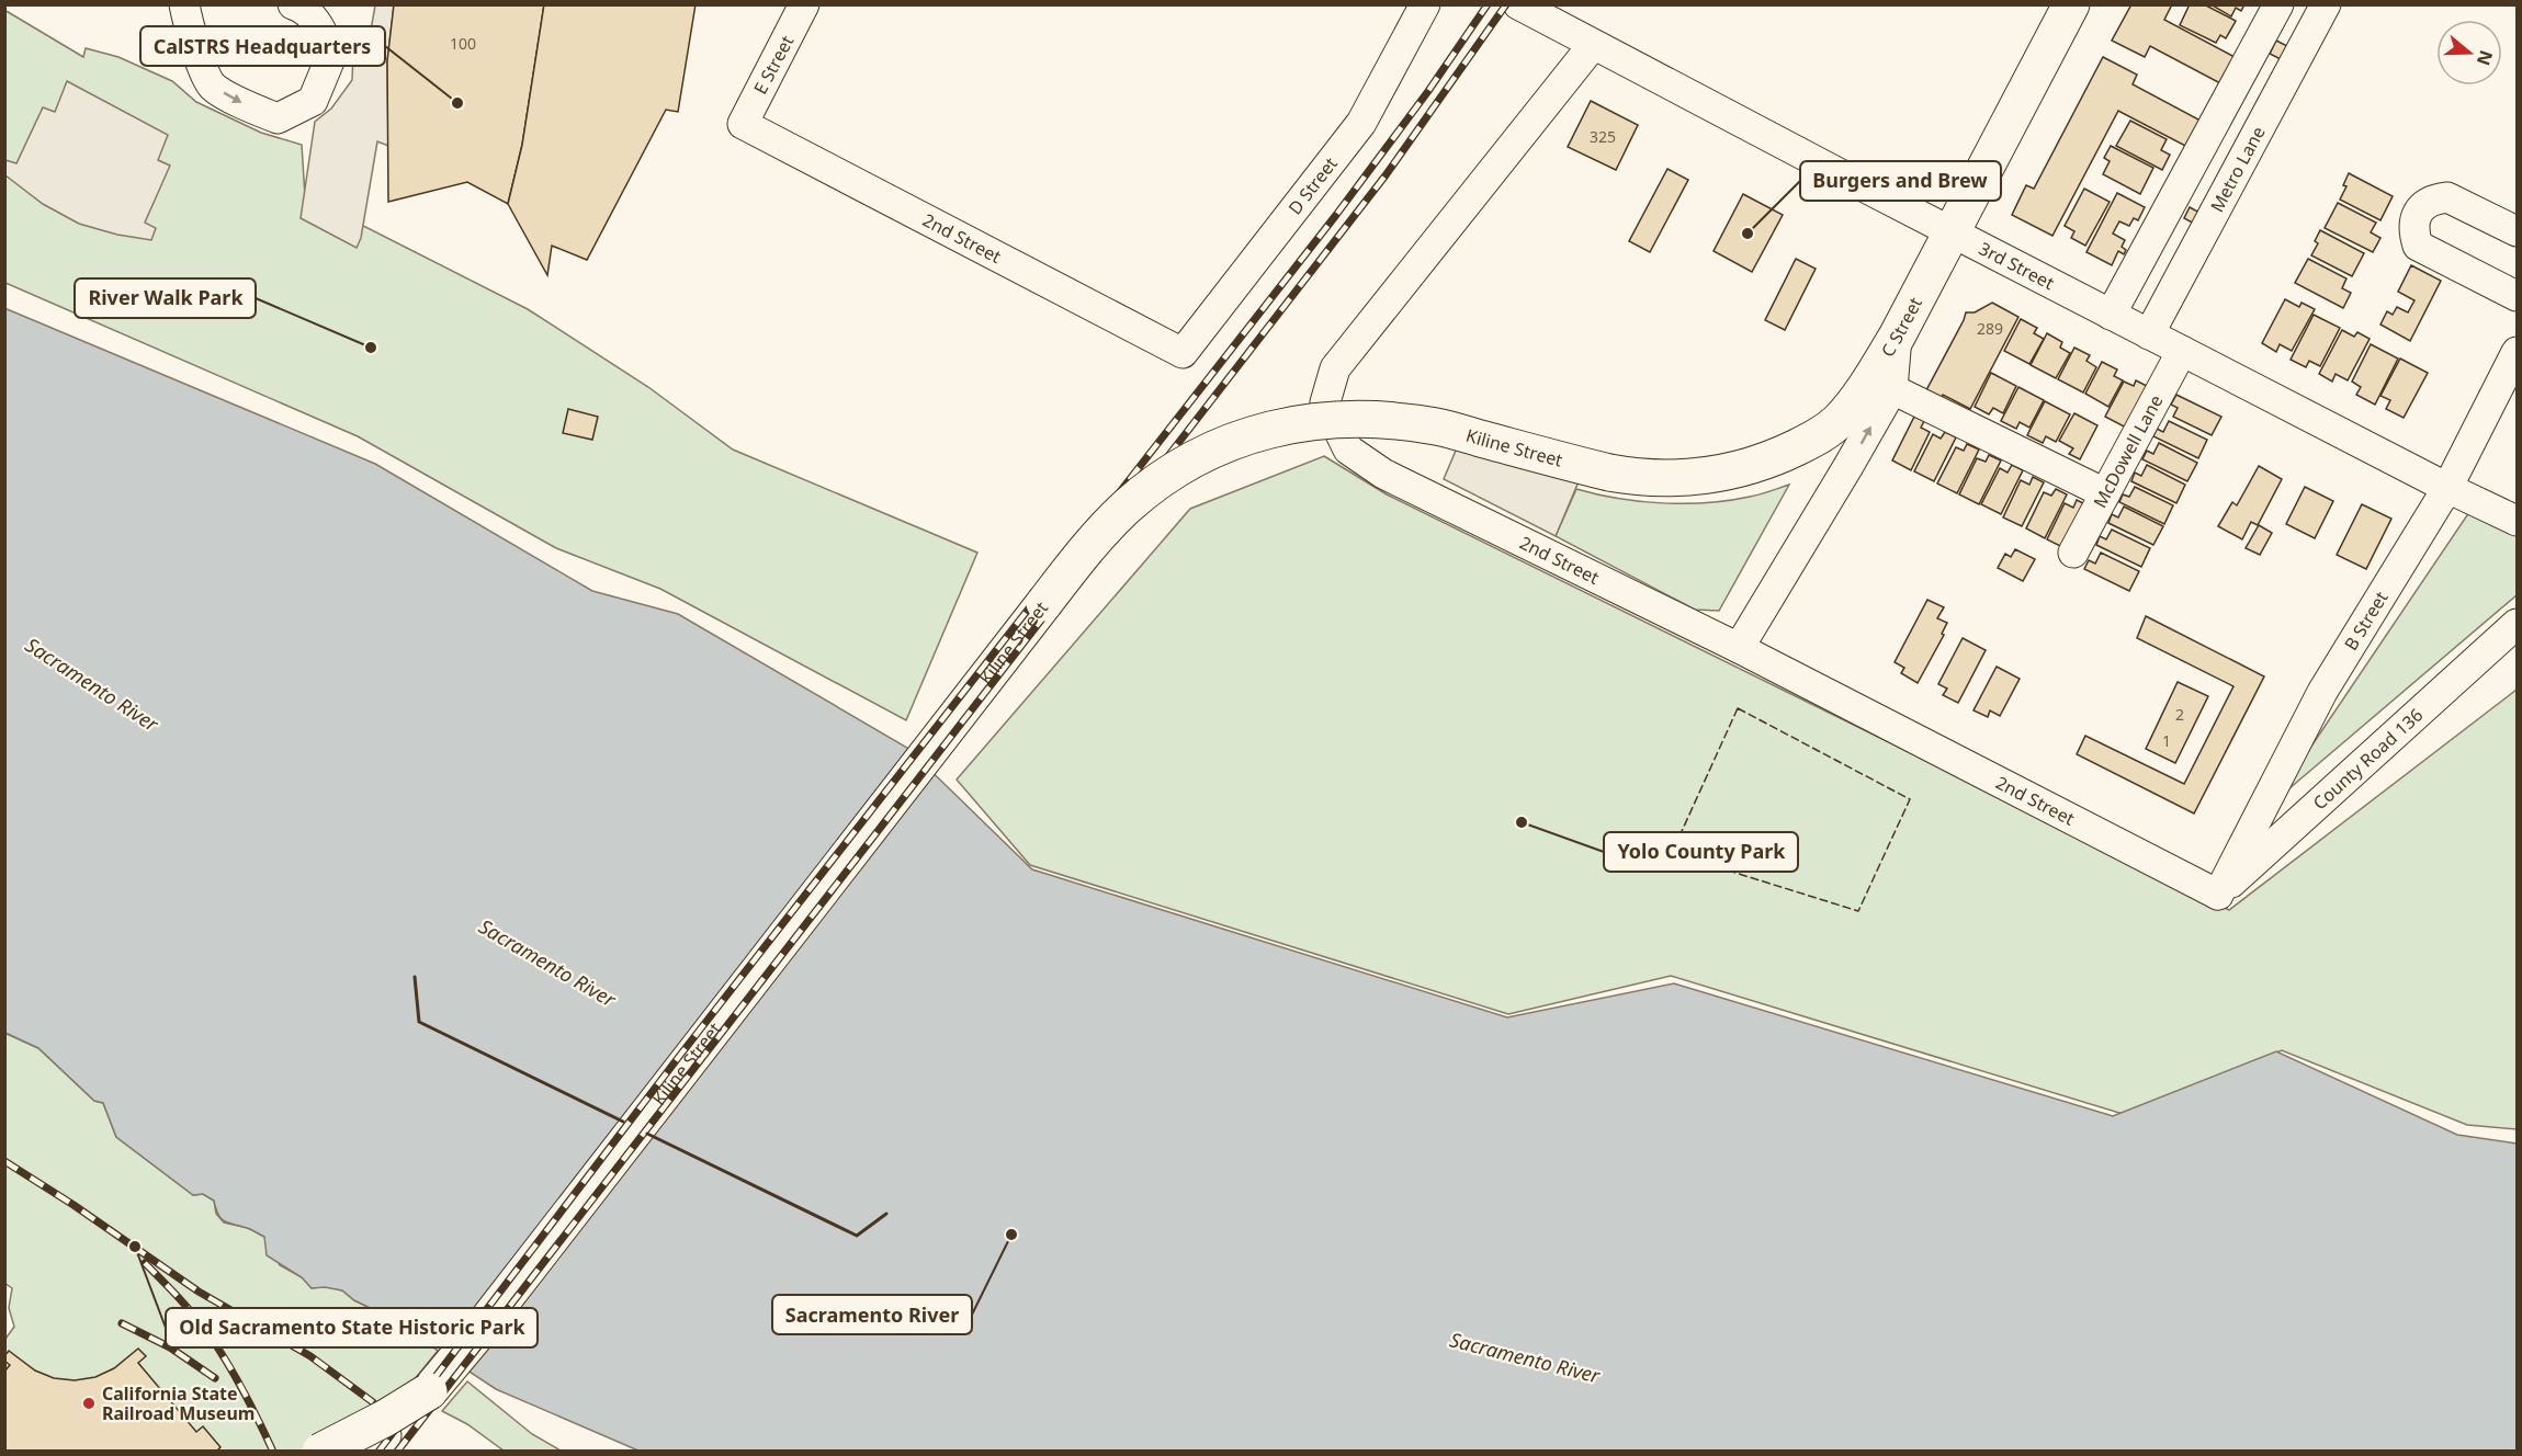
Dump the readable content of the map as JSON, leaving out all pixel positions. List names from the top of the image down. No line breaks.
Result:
{"streets":{"main road":["C Street","Kiline Street"],"street":["E Street","Metro Lane","D Street","2nd Street","3rd Street","McDowell Lane","B Street","County Road 136"]},"crossings":[["E Street","2nd Street"],["Metro Lane","3rd Street"],["D Street","2nd Street"],["2nd Street","3rd Street"],["2nd Street","C Street"],["2nd Street","B Street"],["2nd Street","County Road 136"],["3rd Street","C Street"],["3rd Street","McDowell Lane"],["3rd Street","B Street"],["C Street","Kiline Street"],["B Street","County Road 136"]],"one_way":["C Street"],"water":["Sacramento River"],"places":["CalSTRS Headquarters","Burgers and Brew","River Walk Park","Yolo County Park","Sacramento River","Old Sacramento State Historic Park","California State Railroad Museum"],"house_numbers":["100","325","289","2","1"],"north":"right"}
